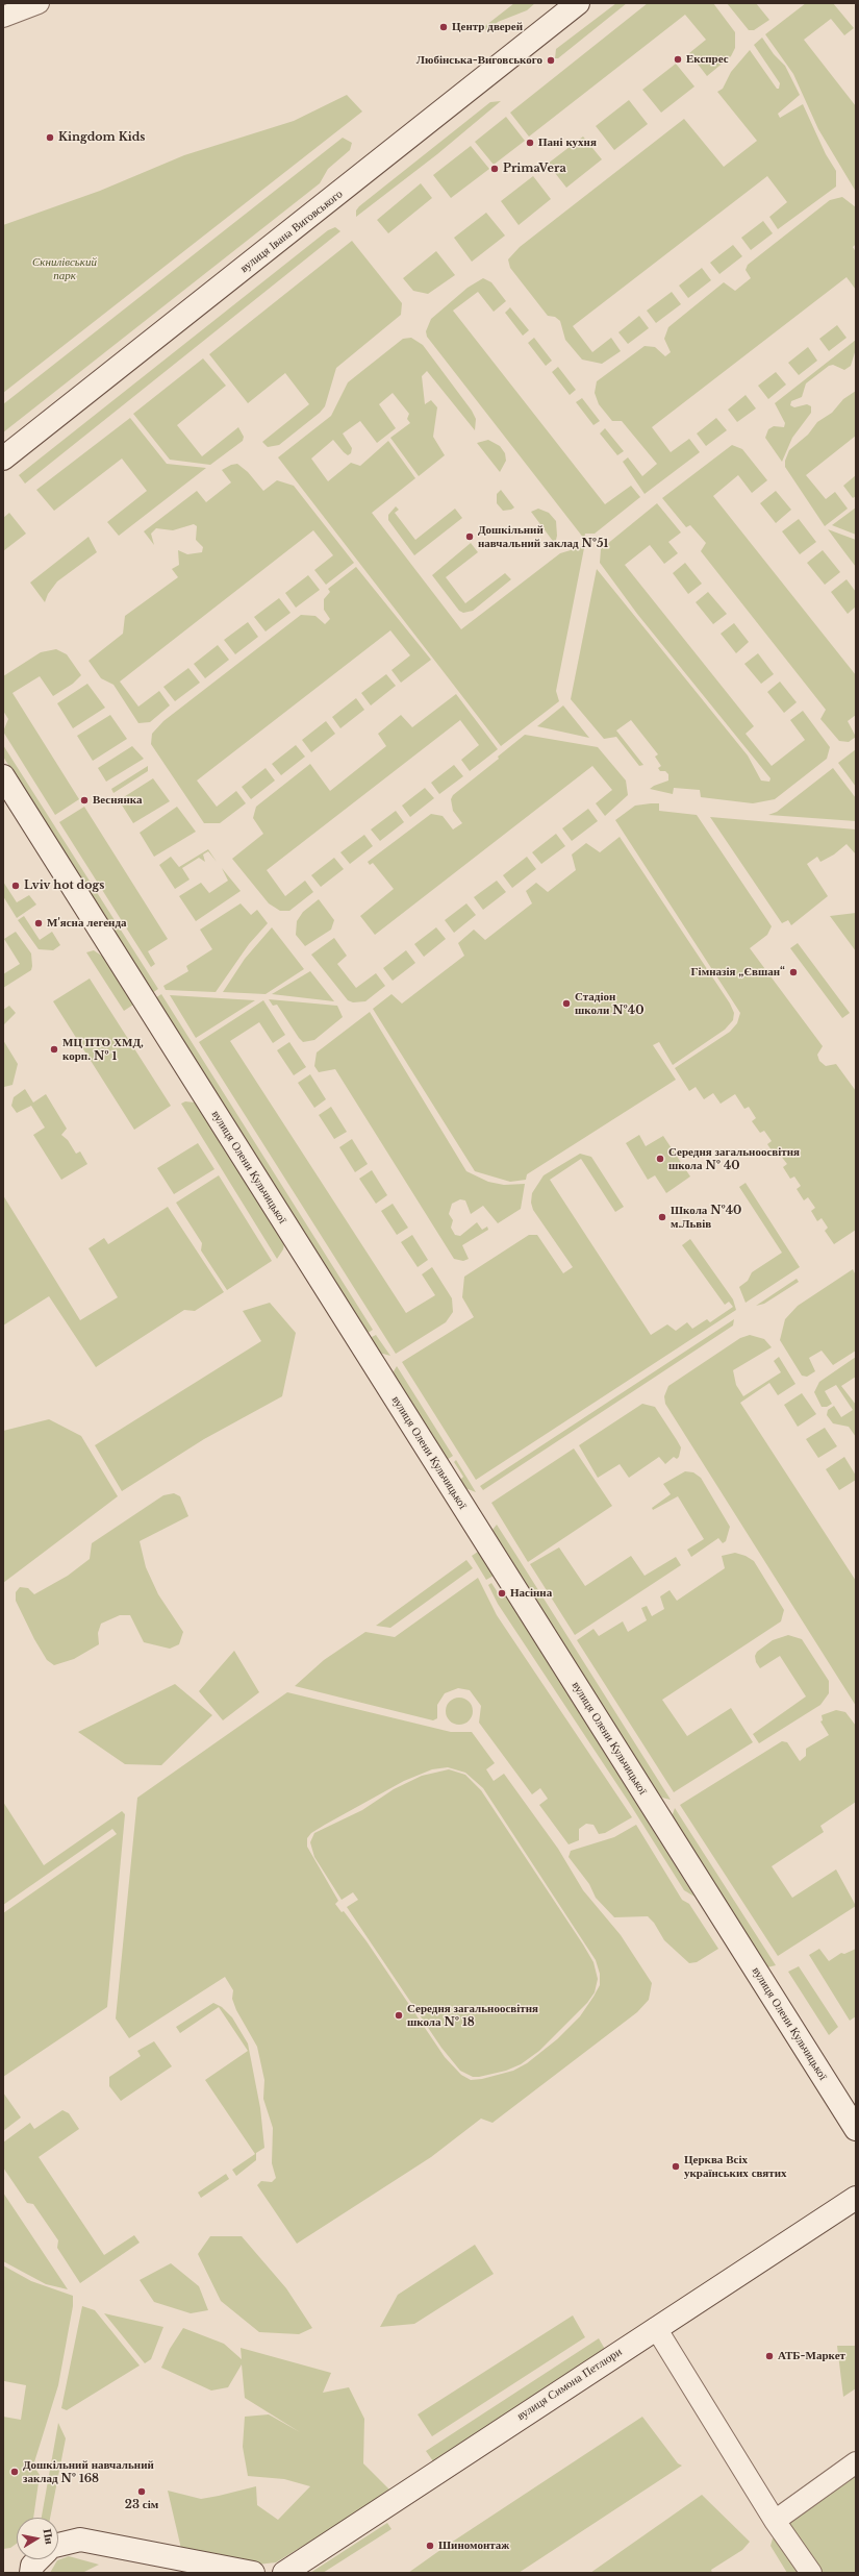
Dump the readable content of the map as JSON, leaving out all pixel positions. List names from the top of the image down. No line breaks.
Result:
{"streets":{"street":["вулиця Івана Виговського","вулиця Олени Кульчицької","вулиця Симона Петлюри"]},"parks":["Скнилівський парк"],"places":["Центр дверей","Експрес","Любінська-Виговського","Kingdom Kids","Пані кухня","PrimaVera","Дошкільний навчальний заклад №51","Веснянка","Lviv hot dogs","М'ясна легенда","Гімназія „Євшан“","Стадіон школи №40","МЦ ПТО ХМД, корп. № 1","Середня загальноосвітня школа № 40","Школа №40 м.Львів","Насінна","Середня загальноосвітня школа № 18","Церква Всіх українських святих","АТБ-Маркет","Дошкільний навчальний заклад № 168","23 сім","Шиномонтаж"],"north":"right"}
